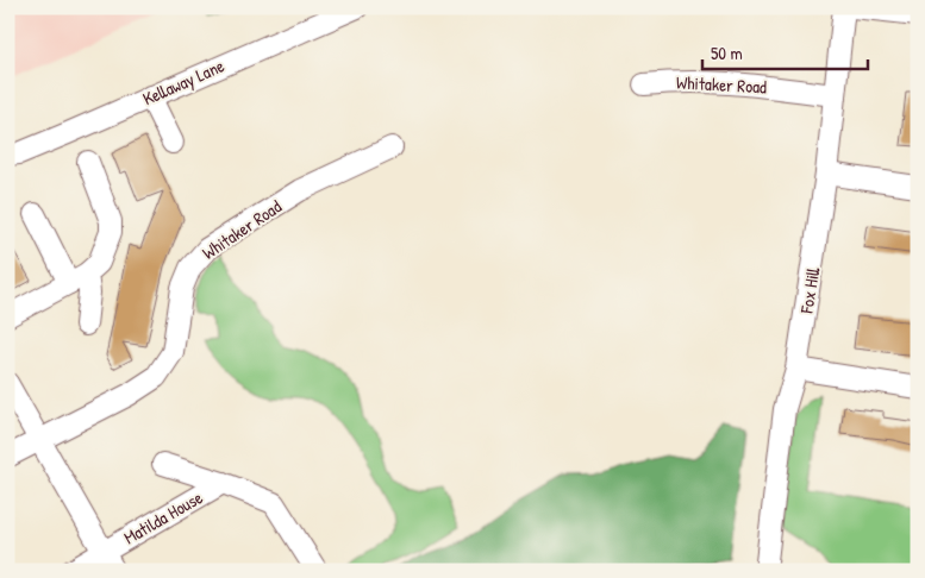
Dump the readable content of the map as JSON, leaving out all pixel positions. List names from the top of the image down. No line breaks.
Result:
{"streets":{"street":["Kellaway Lane","Whitaker Road","Fox Hill","Matilda House"]},"crossings":[["Whitaker Road","Fox Hill"]],"scale_bar":"50 m"}
